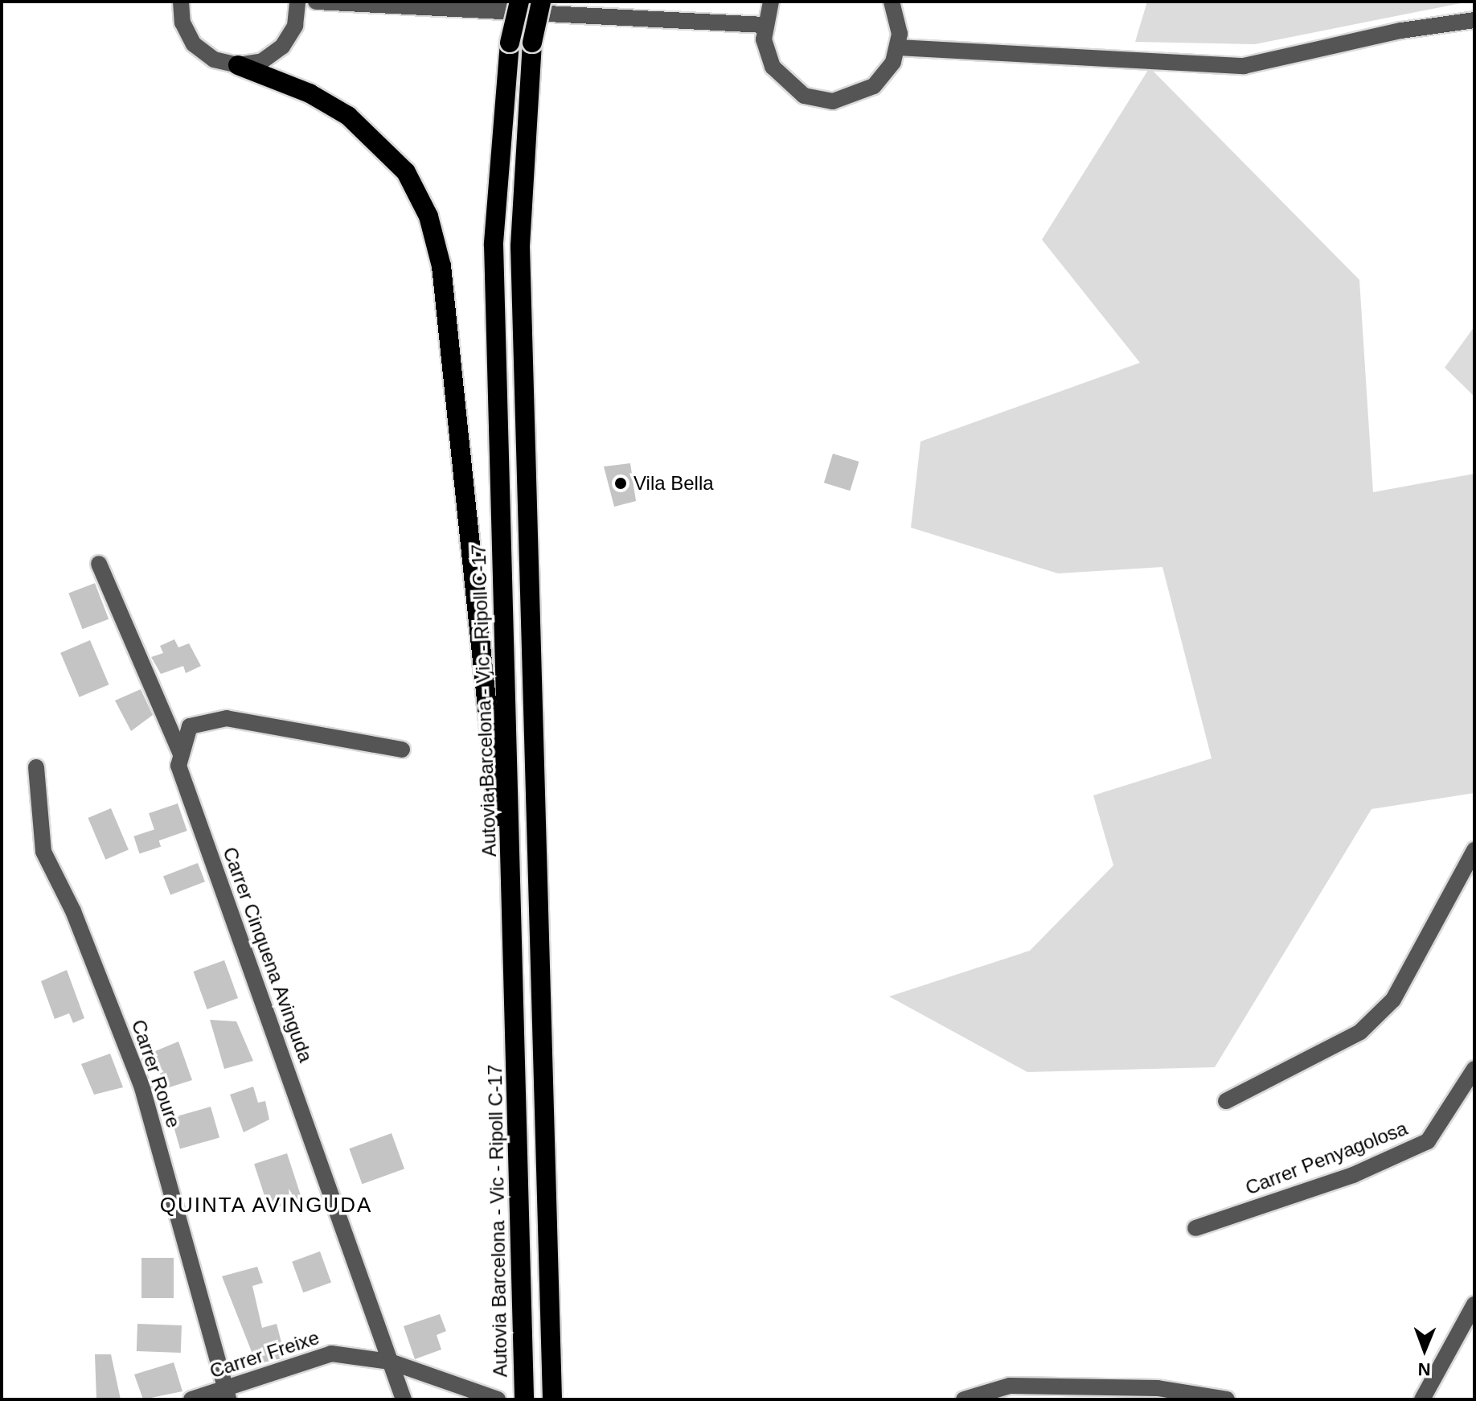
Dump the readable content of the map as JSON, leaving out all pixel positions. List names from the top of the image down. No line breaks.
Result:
{"streets":{"highway":["Autovia Barcelona - Vic - Ripoll C-17"],"street":["Carrer Cinquena Avinguda","Carrer Roure","Carrer Penyagolosa","Carrer Freixe"]},"crossings":[["Carrer Cinquena Avinguda","Carrer Freixe"],["Carrer Roure","Carrer Freixe"]],"districts":["QUINTA AVINGUDA"],"places":["Vila Bella"],"north":"bottom"}
